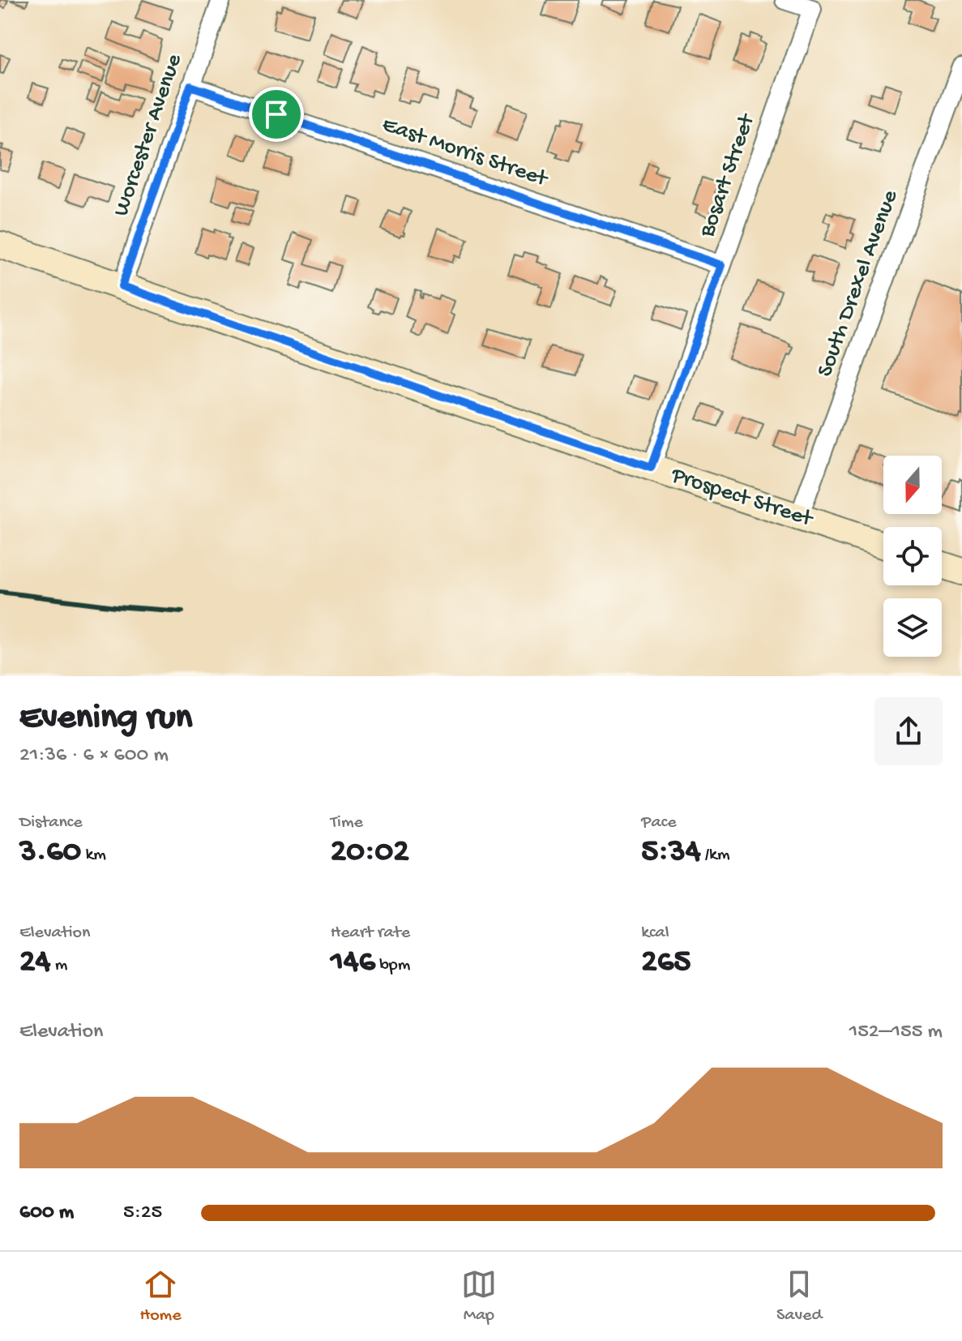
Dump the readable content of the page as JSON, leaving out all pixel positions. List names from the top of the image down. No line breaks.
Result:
{"streets":{"main road":["Prospect Street"],"street":["Worcester Avenue","East Morris Street","Bosart Street","South Drexel Avenue"]},"crossings":[["Worcester Avenue","East Morris Street"],["Worcester Avenue","Prospect Street"],["East Morris Street","Bosart Street"],["Bosart Street","Prospect Street"],["South Drexel Avenue","Prospect Street"]],"north":"bottom","page":{"heading":["Evening run","21:36 · 6 × 600 m"],"stats":[["Distance","3.60 km"],["Time","20:02"],["Pace","5:34 /km"],["Elevation","24 m"],["Heart rate","146 bpm"],["kcal","265"]],"chart":["Elevation","152–155 m"],"list":[{"name":"600 m","note":"5:25"}],"tabs":["Home","Map","Saved"]}}
